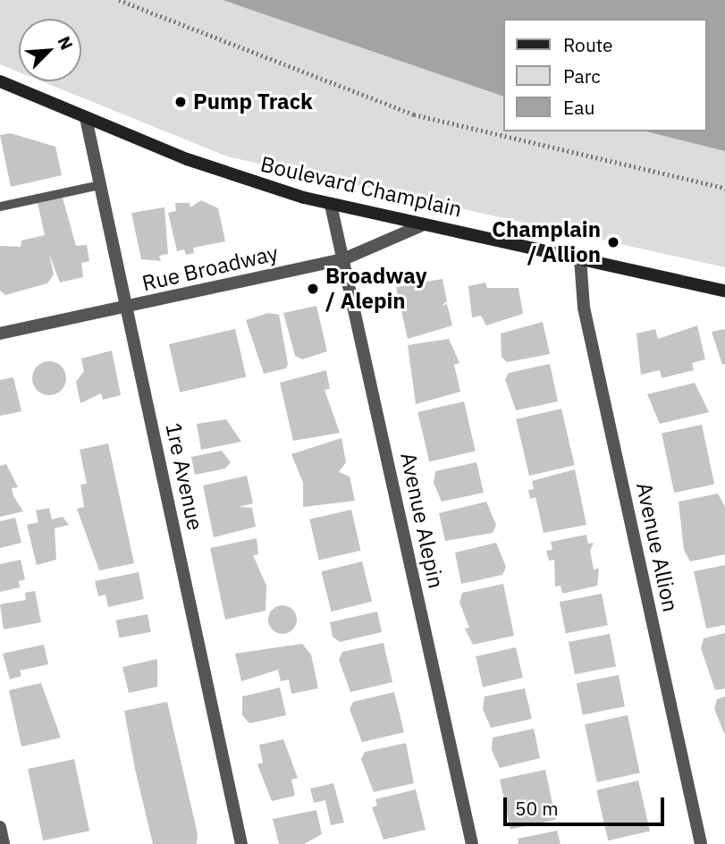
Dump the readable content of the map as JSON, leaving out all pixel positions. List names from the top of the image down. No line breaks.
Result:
{"streets":{"main road":["Boulevard Champlain"],"street":["Rue Broadway","1re Avenue","Avenue Alepin","Avenue Allion"]},"crossings":[["Boulevard Champlain","Rue Broadway"],["Boulevard Champlain","1re Avenue"],["Boulevard Champlain","Avenue Alepin"],["Boulevard Champlain","Avenue Allion"],["Rue Broadway","1re Avenue"],["Rue Broadway","Avenue Alepin"]],"places":["Pump Track","Champlain / Allion","Broadway / Alepin"],"legend":["Route","Parc","Eau"],"scale_bar":"50 m","north":"top right"}
